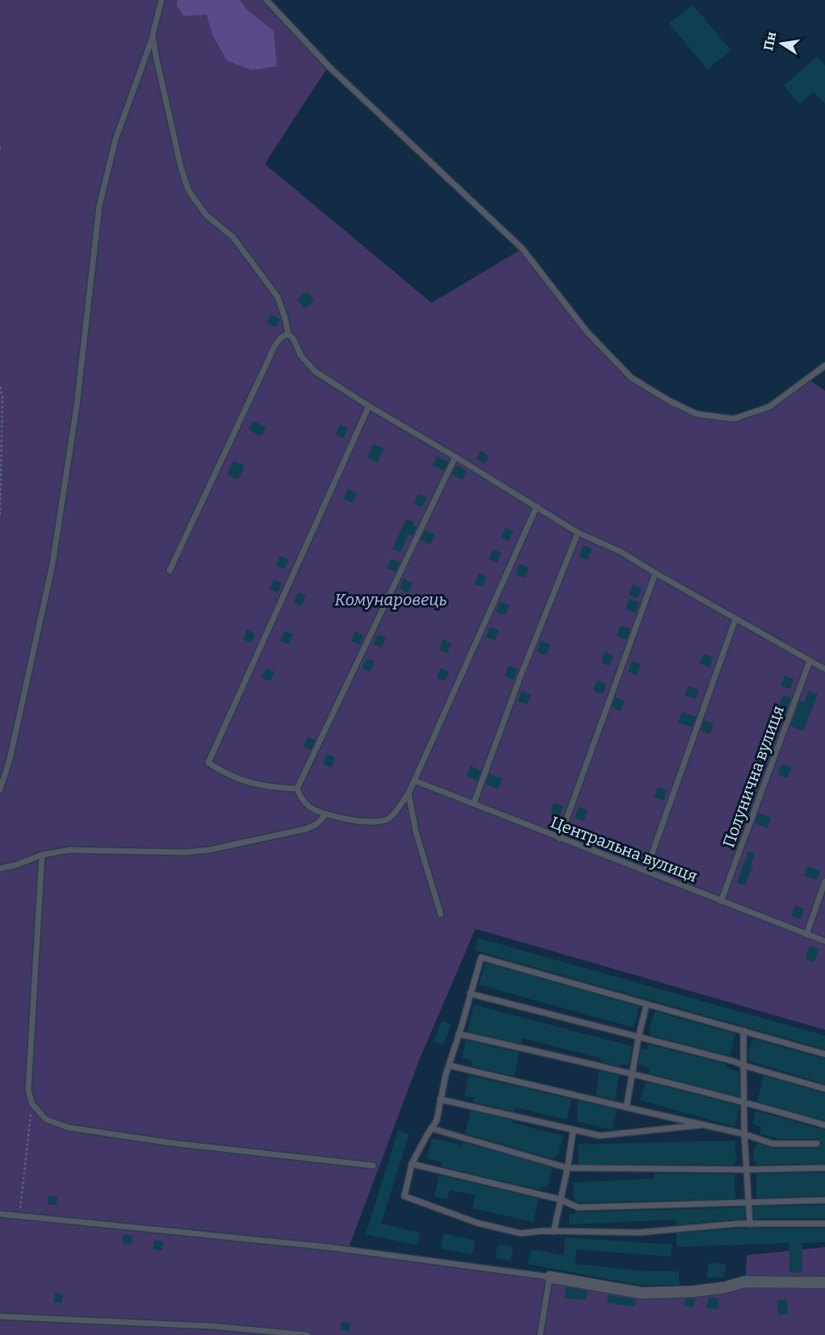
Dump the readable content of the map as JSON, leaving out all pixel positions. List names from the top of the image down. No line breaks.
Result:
{"streets":{"lane":["Полунична вулиця","Центральна вулиця"]},"crossings":[["Полунична вулиця","Центральна вулиця"]],"parks":["Комунаровець"],"north":"left"}
